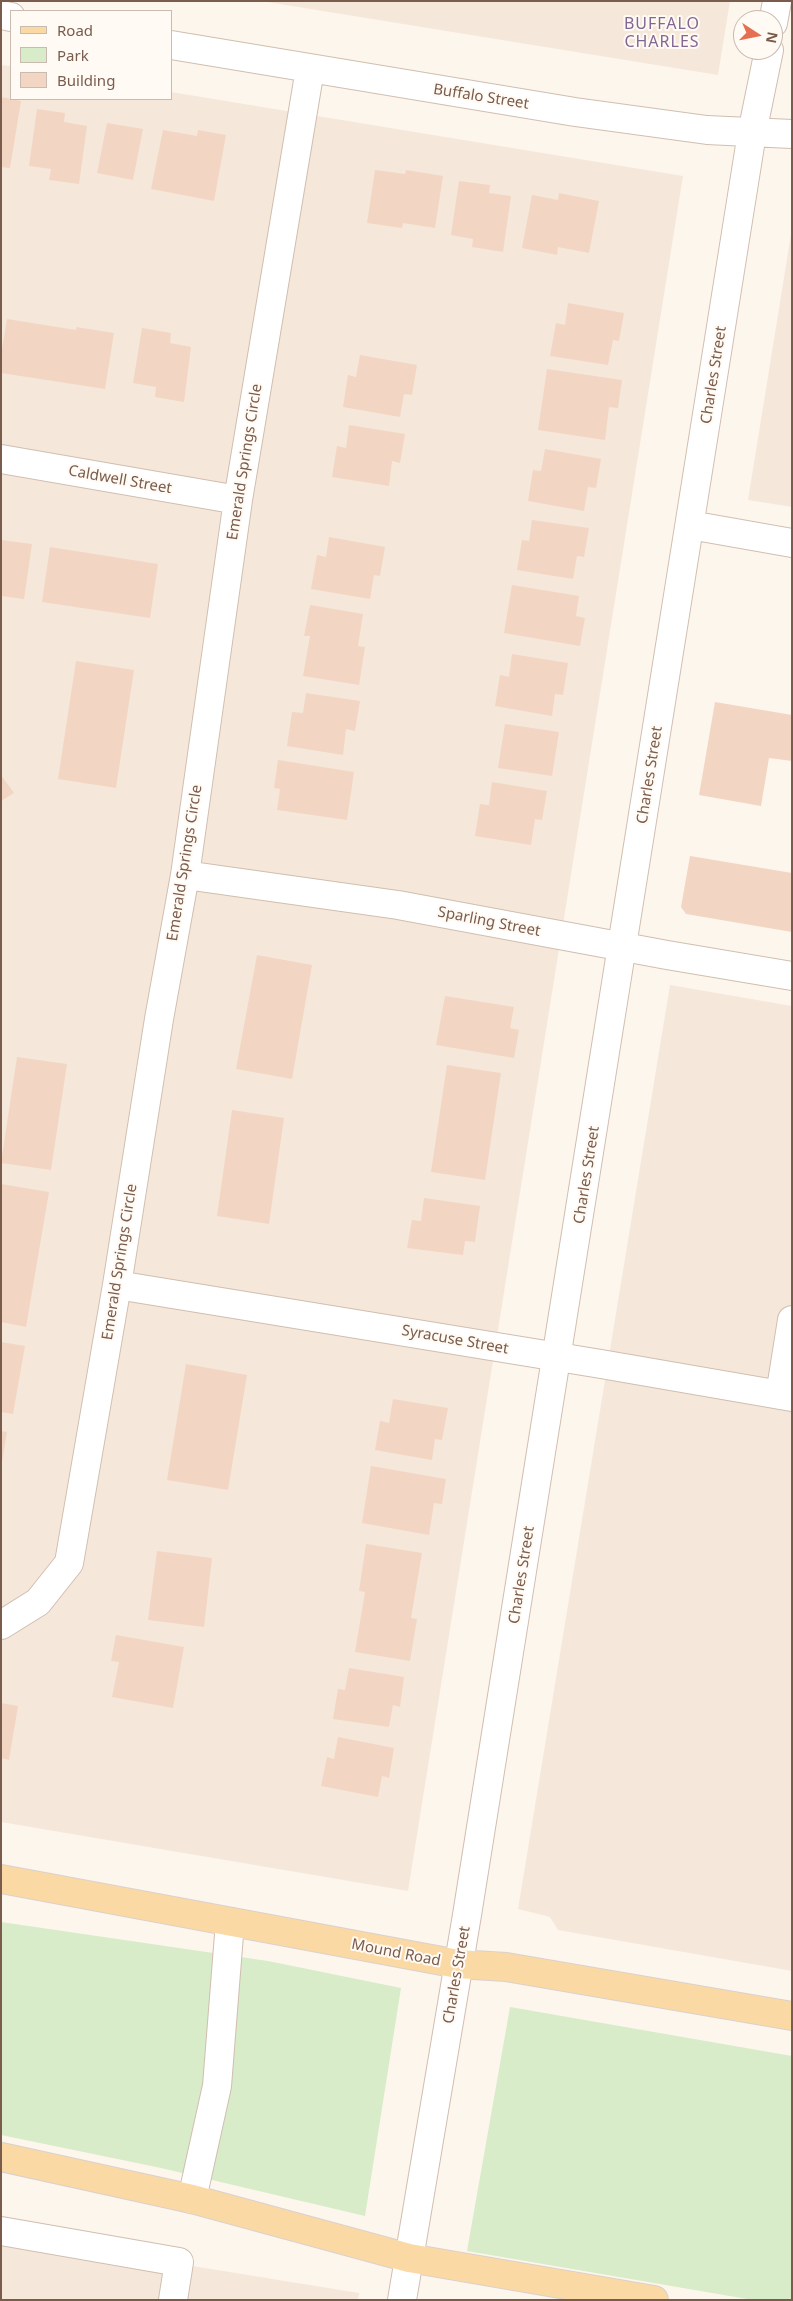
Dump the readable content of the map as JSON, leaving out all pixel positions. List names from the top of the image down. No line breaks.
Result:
{"streets":{"main road":["Mound Road"],"street":["Buffalo Street","Charles Street","Emerald Springs Circle","Caldwell Street","Sparling Street","Syracuse Street"]},"crossings":[["Buffalo Street","Charles Street"],["Buffalo Street","Emerald Springs Circle"],["Charles Street","Sparling Street"],["Charles Street","Syracuse Street"],["Charles Street","Mound Road"],["Emerald Springs Circle","Caldwell Street"],["Emerald Springs Circle","Sparling Street"],["Emerald Springs Circle","Syracuse Street"]],"districts":["BUFFALO CHARLES"],"legend":["Road","Park","Building"],"north":"right"}
